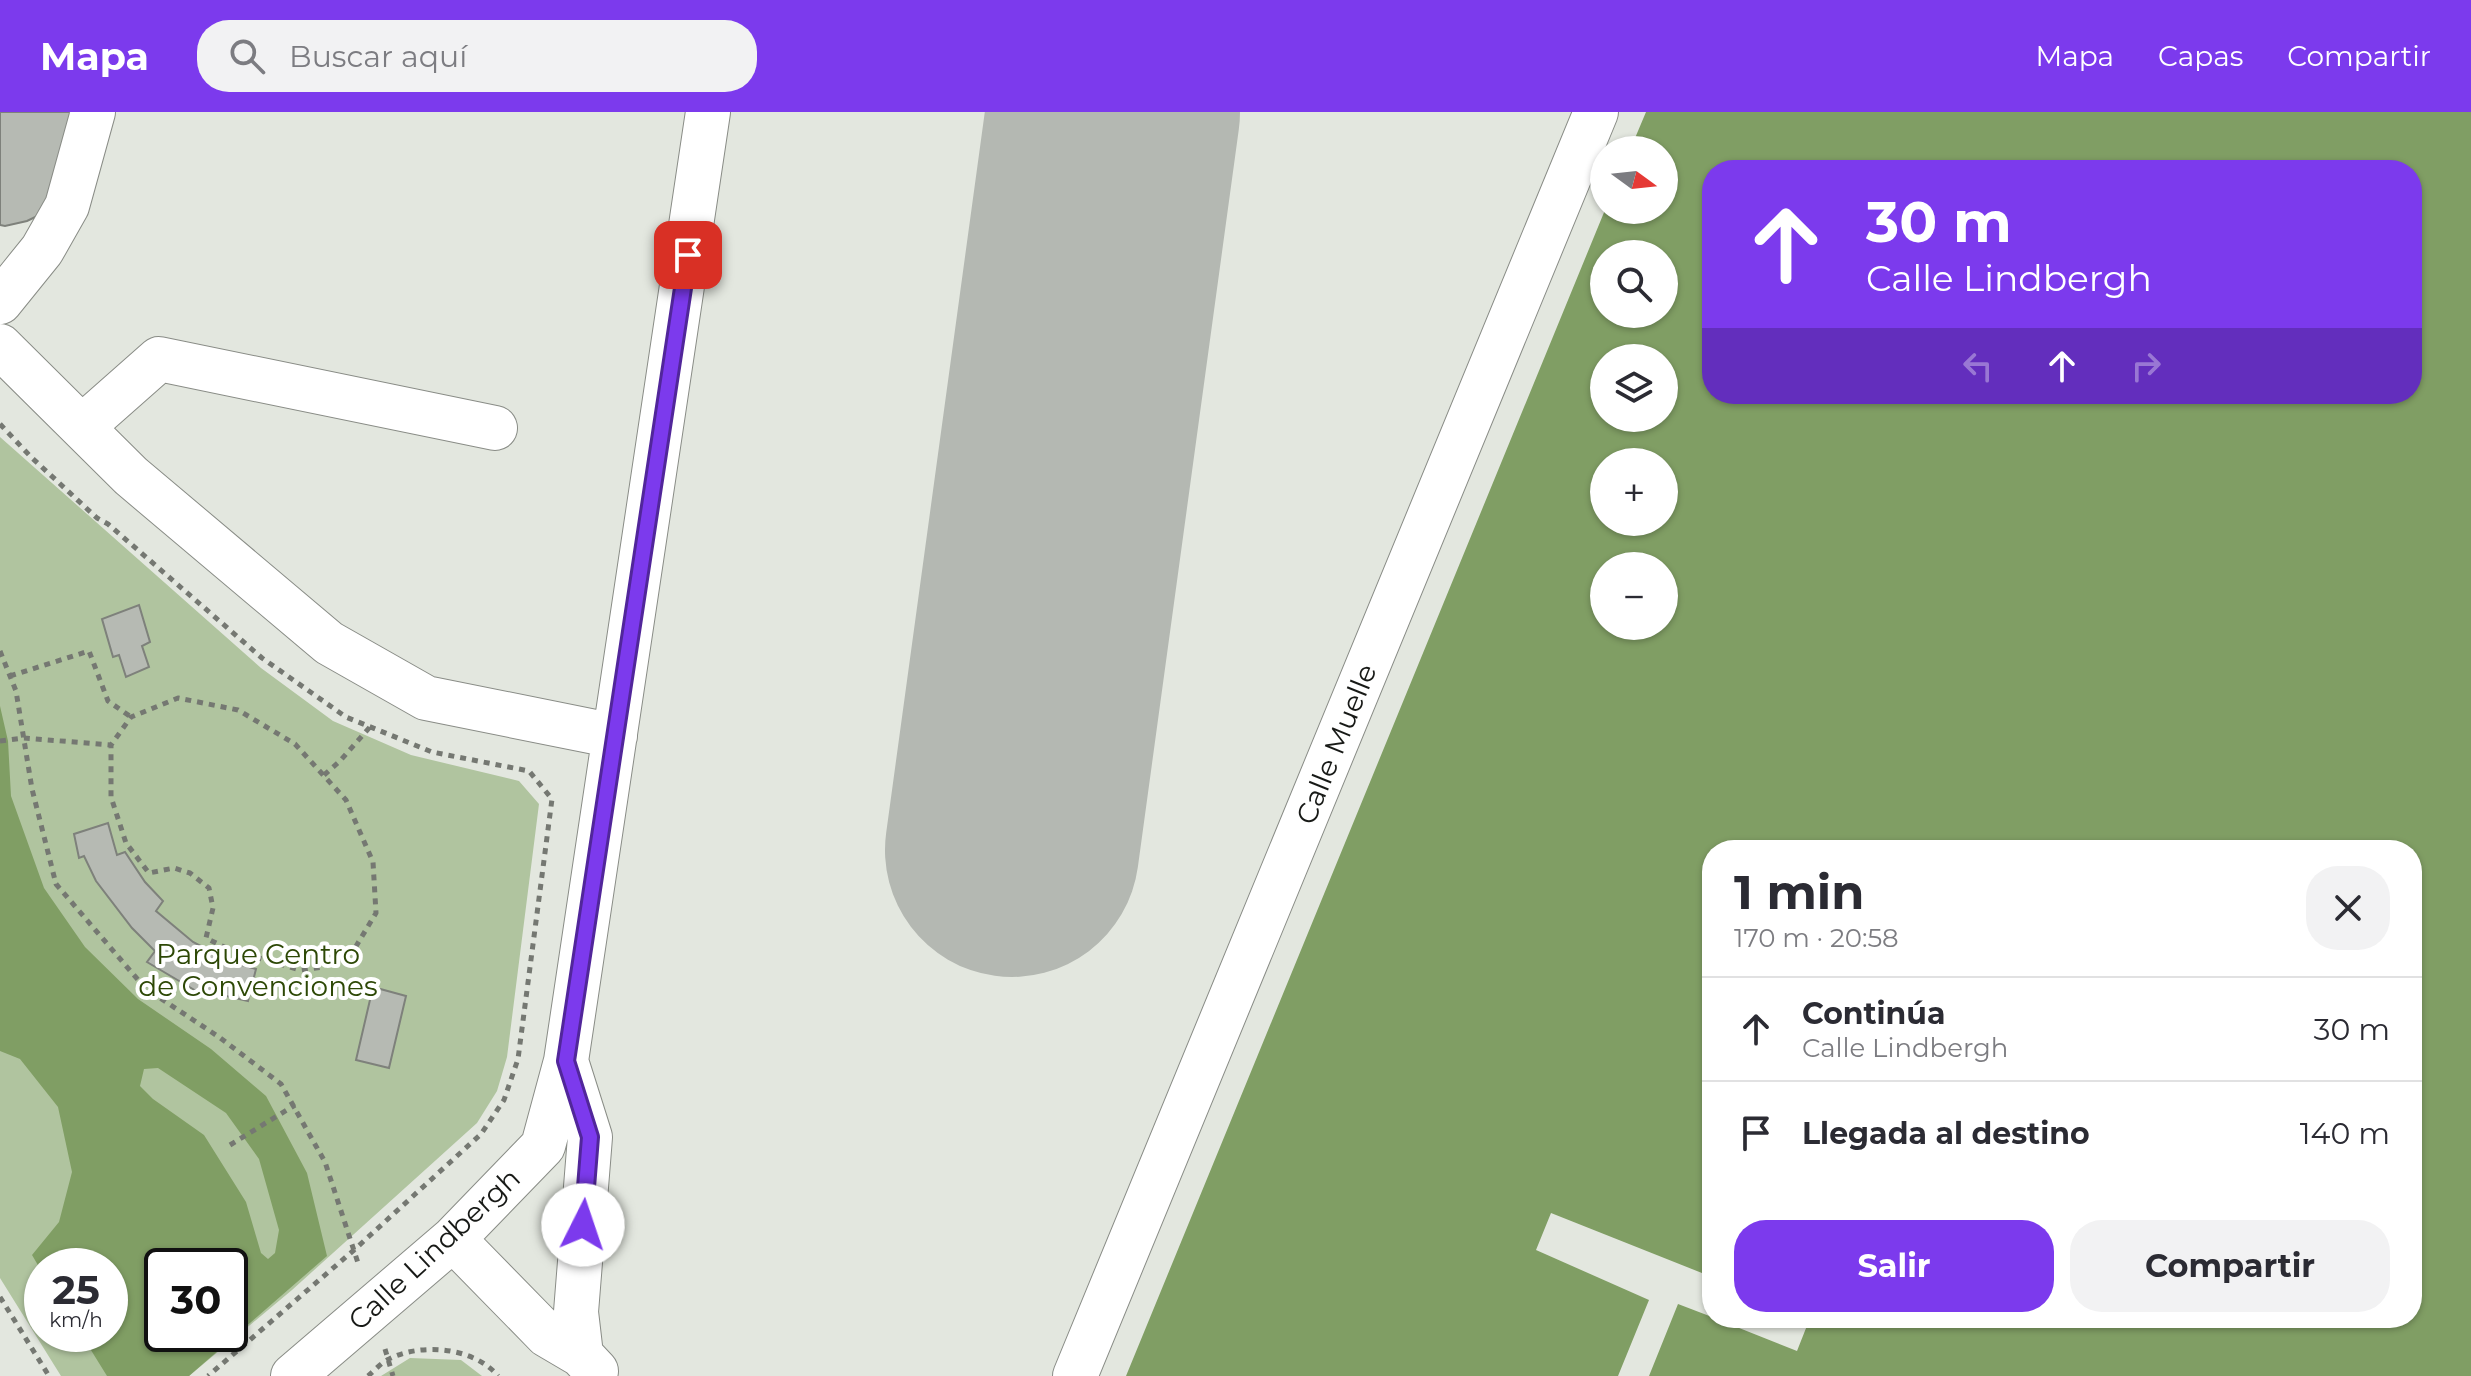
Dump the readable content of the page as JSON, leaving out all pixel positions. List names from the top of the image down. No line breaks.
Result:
{"streets":{"street":["Calle Muelle","Calle Lindbergh"]},"parks":["Parque Centro de Convenciones"],"north":"right","page":{"header":"Mapa","search":"Buscar aquí","nav":["Mapa","Capas","Compartir"],"map_buttons":["+","−"],"turn":["30 m","Calle Lindbergh"],"heading":["1 min","170 m · 20:58"],"list":[{"name":"Continúa","note":"Calle Lindbergh","value":"30 m"},{"name":"Llegada al destino","value":"140 m"}],"buttons":["Salir","Compartir"],"speed":"25 km/h","limit":"30"}}
